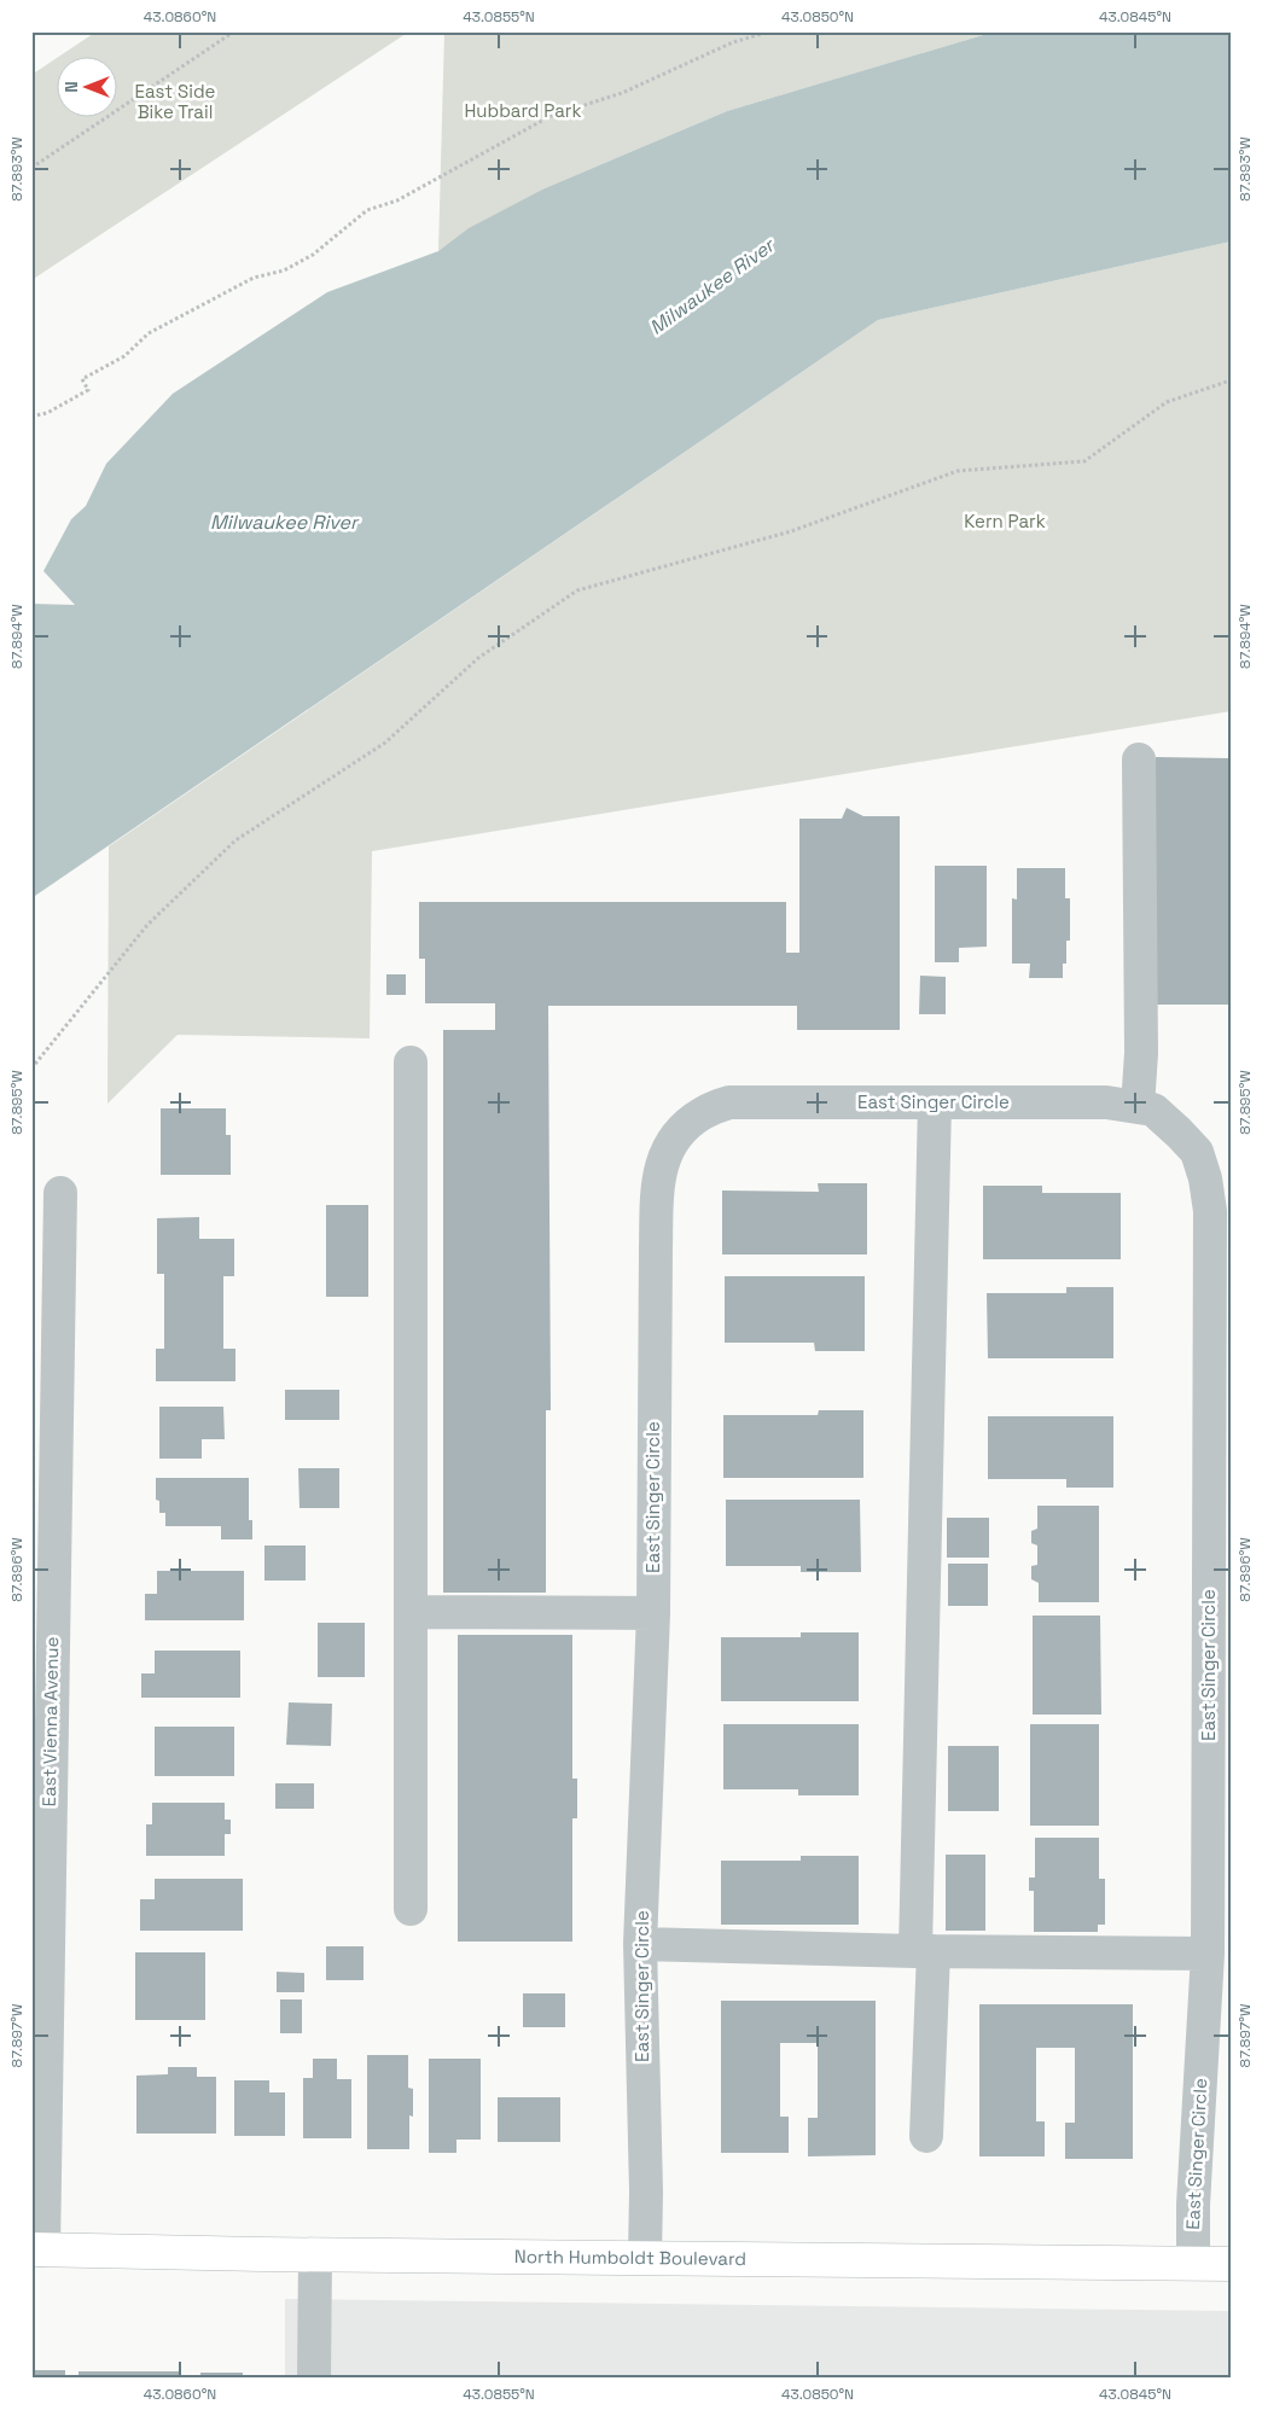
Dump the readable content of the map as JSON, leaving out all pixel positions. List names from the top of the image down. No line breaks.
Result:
{"streets":{"main road":["North Humboldt Boulevard"],"street":["East Singer Circle","East Vienna Avenue"]},"crossings":[["East Singer Circle","North Humboldt Boulevard"],["East Vienna Avenue","North Humboldt Boulevard"]],"water":["Milwaukee River"],"parks":["East Side Bike Trail","Hubbard Park","Kern Park"],"north":"left","coordinates":["43.0860°N","43.0855°N","43.0850°N","43.0845°N","87.893°W","87.894°W","87.895°W","87.896°W","87.897°W"]}
